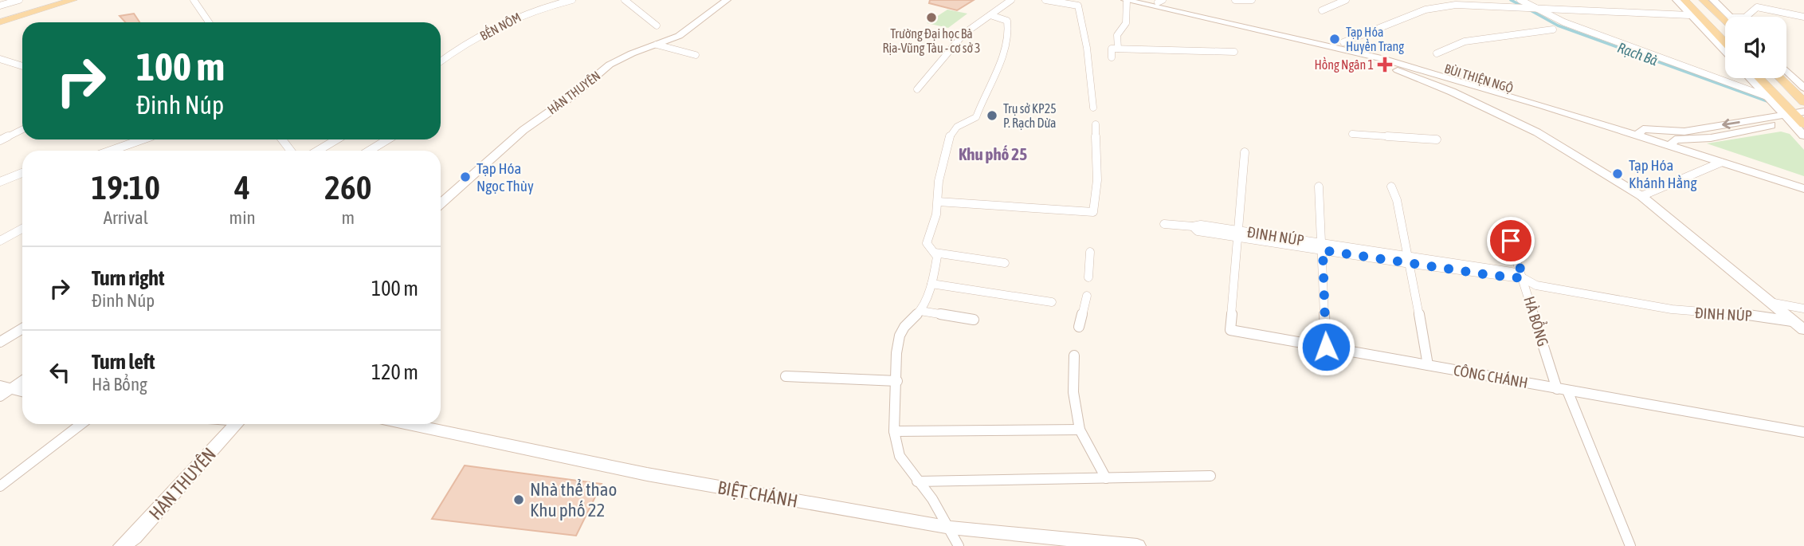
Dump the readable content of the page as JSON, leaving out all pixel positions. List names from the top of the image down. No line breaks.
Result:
{"streets":{"main road":["BÙI THIỆN NGỘ","HÀN THUYÊN","BIỆT CHÁNH"],"street":["BẾN NÔM","ĐINH NÚP","HÀ BỔNG","CÔNG CHÁNH"]},"crossings":[["BÙI THIỆN NGỘ","ĐINH NÚP"],["ĐINH NÚP","HÀ BỔNG"],["ĐINH NÚP","CÔNG CHÁNH"],["HÀ BỔNG","CÔNG CHÁNH"]],"districts":["Khu phố 25"],"water":["Rạch Bà"],"places":{"other":["Trường Đại học Bà Rịa-Vũng Tàu - cơ sở 3","Tạp Hóa Huyền Trang","Trụ sở KP25 P. Rạch Dừa","Tạp Hóa Khánh Hằng","Tạp Hóa Ngọc Thùy","Nhà thể thao Khu phố 22"],"health":["Hồng Ngân 1"]},"page":{"turn":["100 m","Đinh Núp"],"eta":["19:10","Arrival","4","min","260","m"],"list":[{"name":"Turn right","note":"Đinh Núp","value":"100 m"},{"name":"Turn left","note":"Hà Bổng","value":"120 m"}]}}
